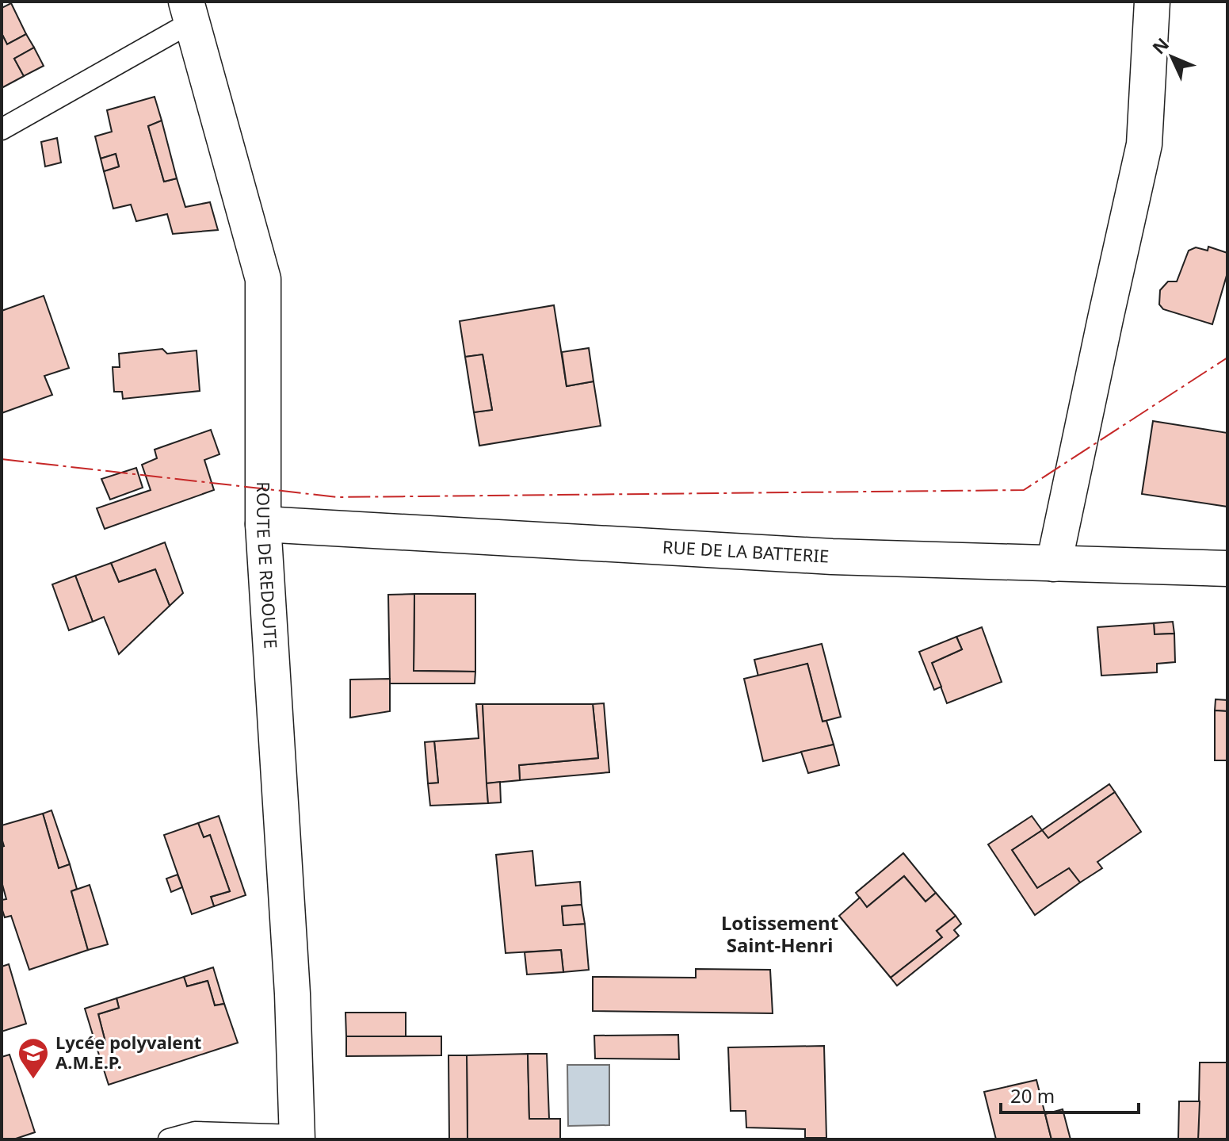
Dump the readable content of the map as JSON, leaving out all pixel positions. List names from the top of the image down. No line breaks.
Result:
{"streets":{"street":["RUE DE LA BATTERIE","ROUTE DE REDOUTE"]},"crossings":[["RUE DE LA BATTERIE","ROUTE DE REDOUTE"]],"districts":["Lotissement Saint-Henri"],"places":{"school or university":["Lycée polyvalent A.M.E.P."]},"scale_bar":"20 m","north":"top left"}
